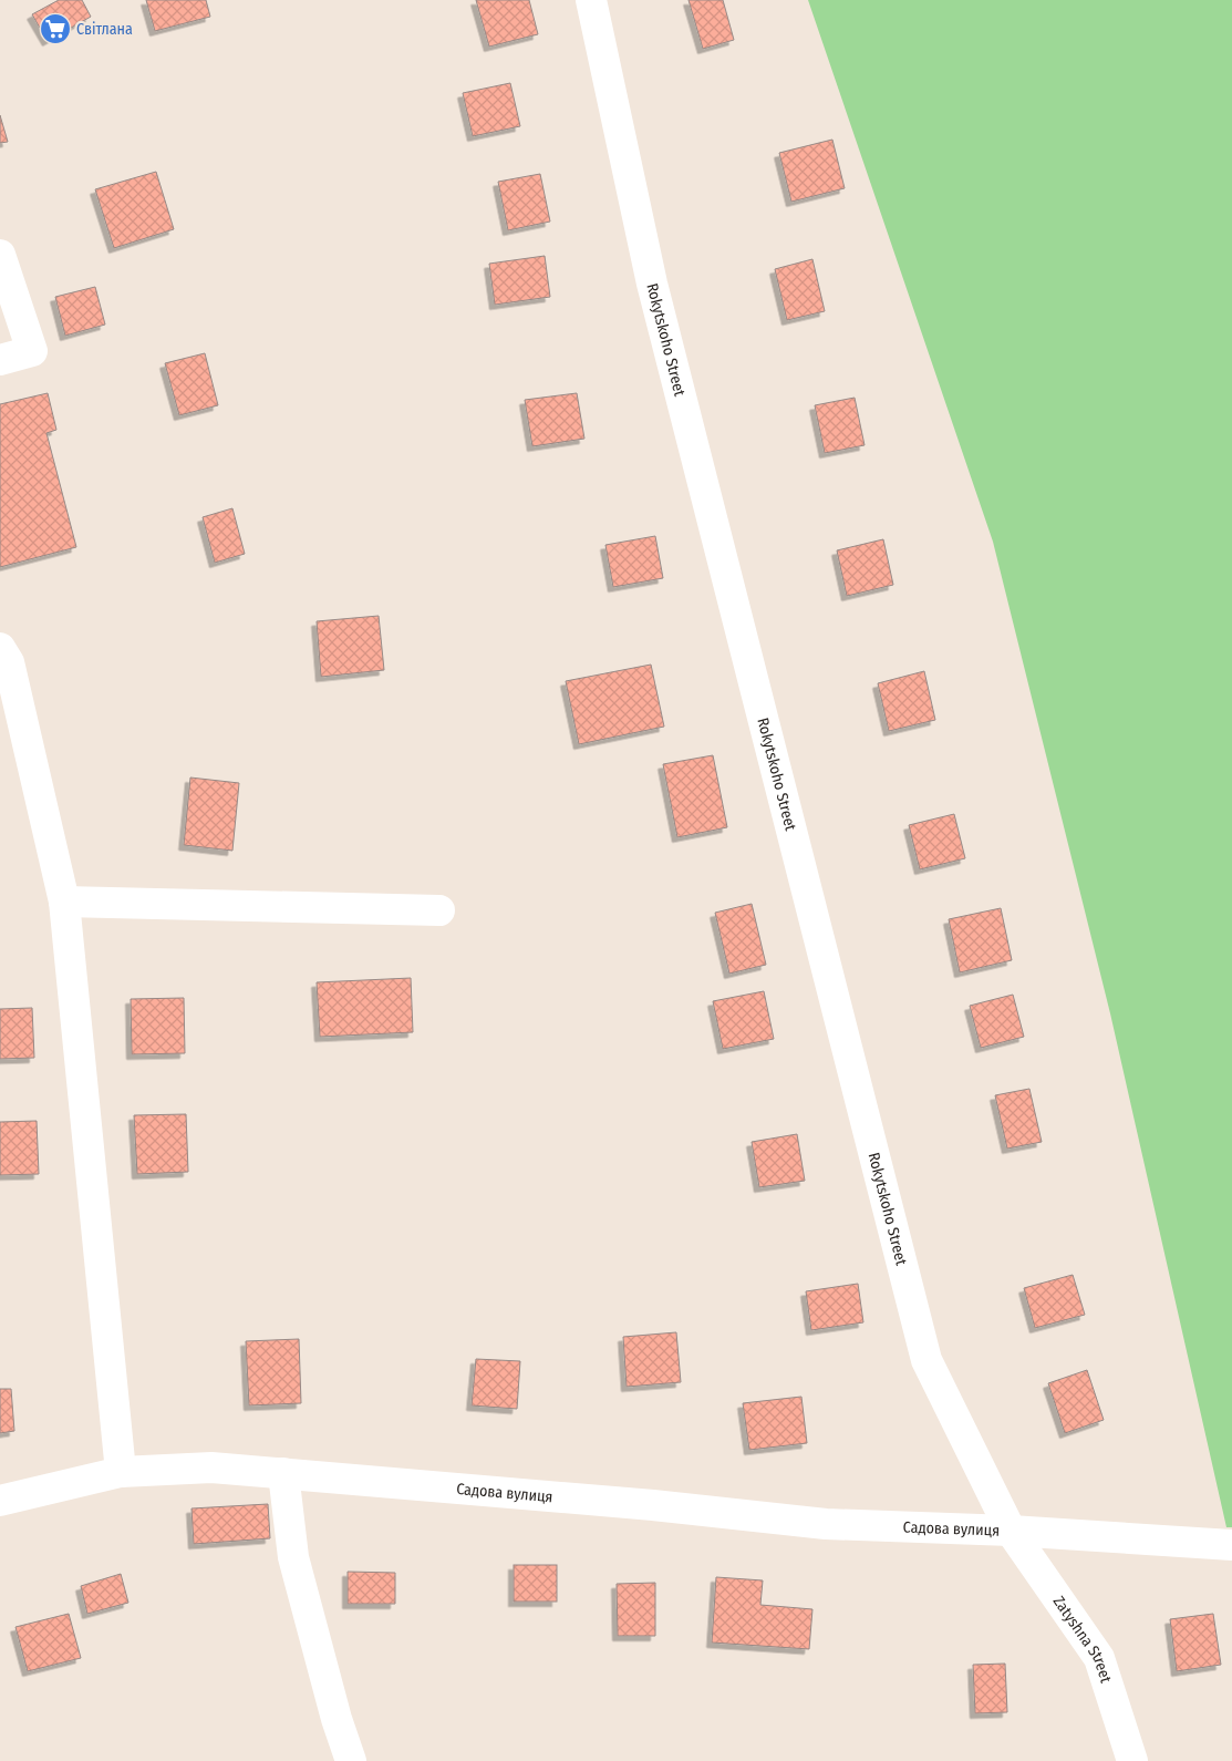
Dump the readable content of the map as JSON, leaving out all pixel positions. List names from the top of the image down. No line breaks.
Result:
{"streets":{"street":["Rokytskoho Street","Садова вулиця","Zatyshna Street"]},"crossings":[["Rokytskoho Street","Садова вулиця"],["Rokytskoho Street","Zatyshna Street"],["Садова вулиця","Zatyshna Street"]],"places":{"supermarket":["Світлана"]}}
